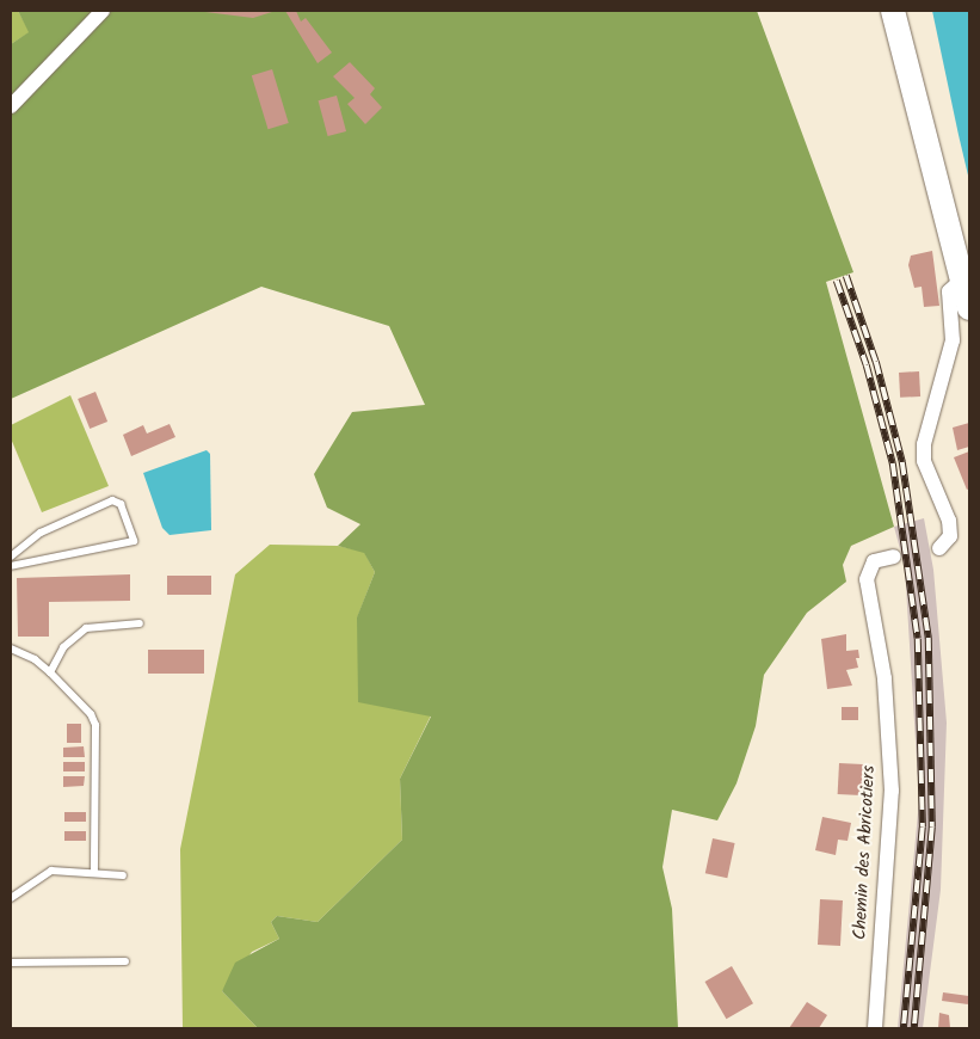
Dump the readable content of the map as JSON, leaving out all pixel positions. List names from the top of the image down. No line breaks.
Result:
{"streets":{"street":["Chemin des Abricotiers"]}}
